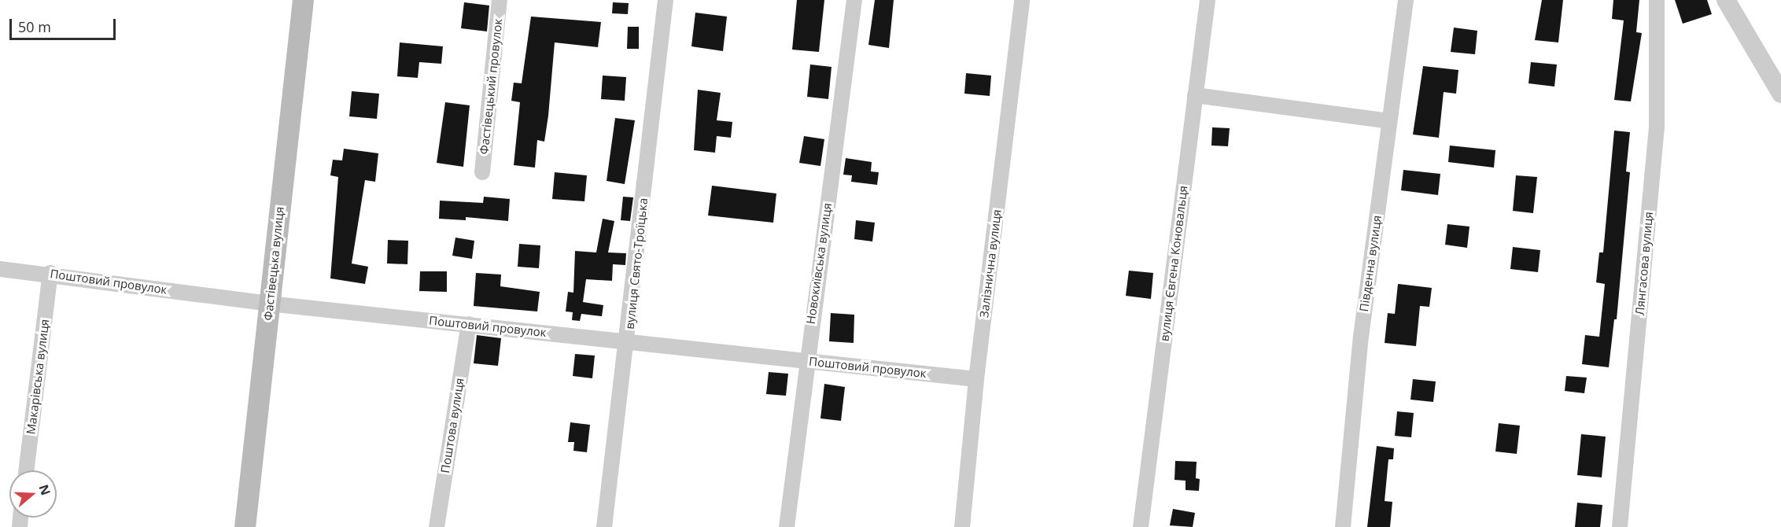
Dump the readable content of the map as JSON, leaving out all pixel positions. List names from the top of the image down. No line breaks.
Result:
{"streets":{"main road":["Фастівецька вулиця"],"street":["Фастівецький провулок","вулиця Свято-Троїцька","Новокиївська вулиця","Залізнична вулиця","вулиця Євгена Коновальця","Південна вулиця","Лянгасова вулиця","Поштовий провулок","Макарівська вулиця","Поштова вулиця"]},"crossings":[["Фастівецька вулиця","Поштовий провулок"],["вулиця Свято-Троїцька","Поштовий провулок"],["Новокиївська вулиця","Поштовий провулок"],["Залізнична вулиця","Поштовий провулок"],["Поштовий провулок","Макарівська вулиця"],["Поштовий провулок","Поштова вулиця"]],"scale_bar":"50 m","north":"right"}
